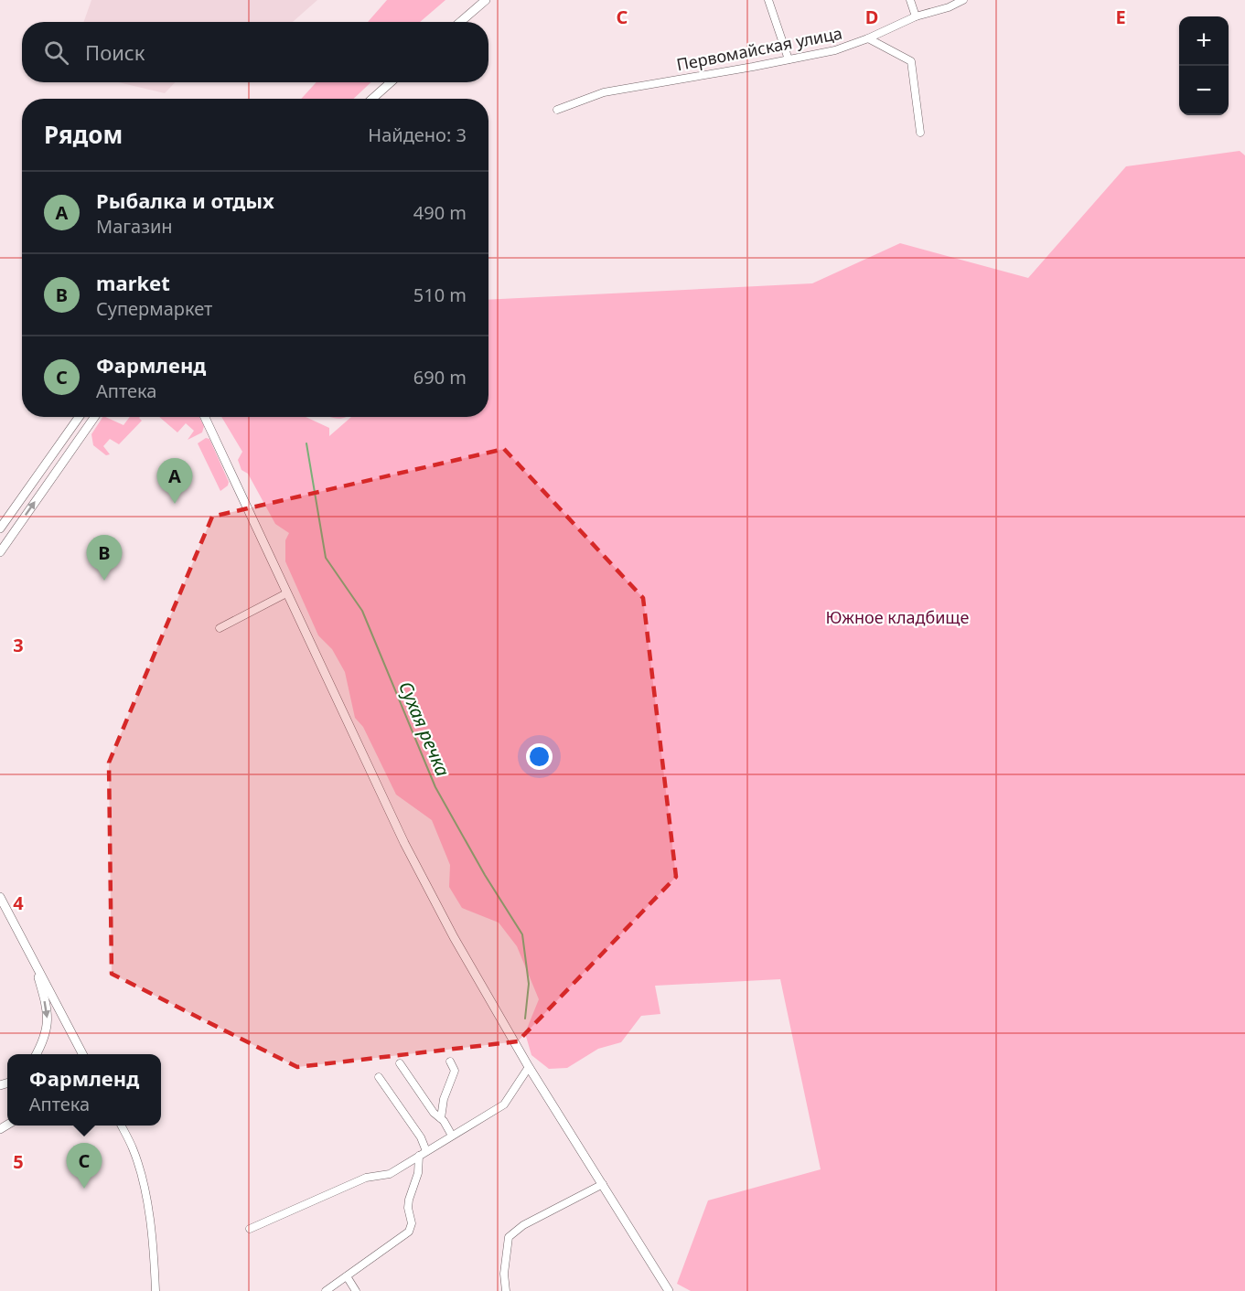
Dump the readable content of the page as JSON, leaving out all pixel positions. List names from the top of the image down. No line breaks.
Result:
{"streets":{"street":["Первомайская улица"]},"water":["Сухая речка"],"parks":["Южное кладбище"],"page":{"map_buttons":["+","−"],"search":"Поиск","heading":["Рядом","Найдено: 3"],"list":[{"mark":"A","name":"Рыбалка и отдых","note":"Магазин","value":"490 m"},{"mark":"B","name":"market","note":"Супермаркет","value":"510 m"},{"mark":"C","name":"Фармленд","note":"Аптека","value":"690 m"}],"pins":["A","B","C"],"popup":["Фармленд","Аптека"]},"grid":{"columns":["C","D","E"],"rows":["3","4","5"]}}
